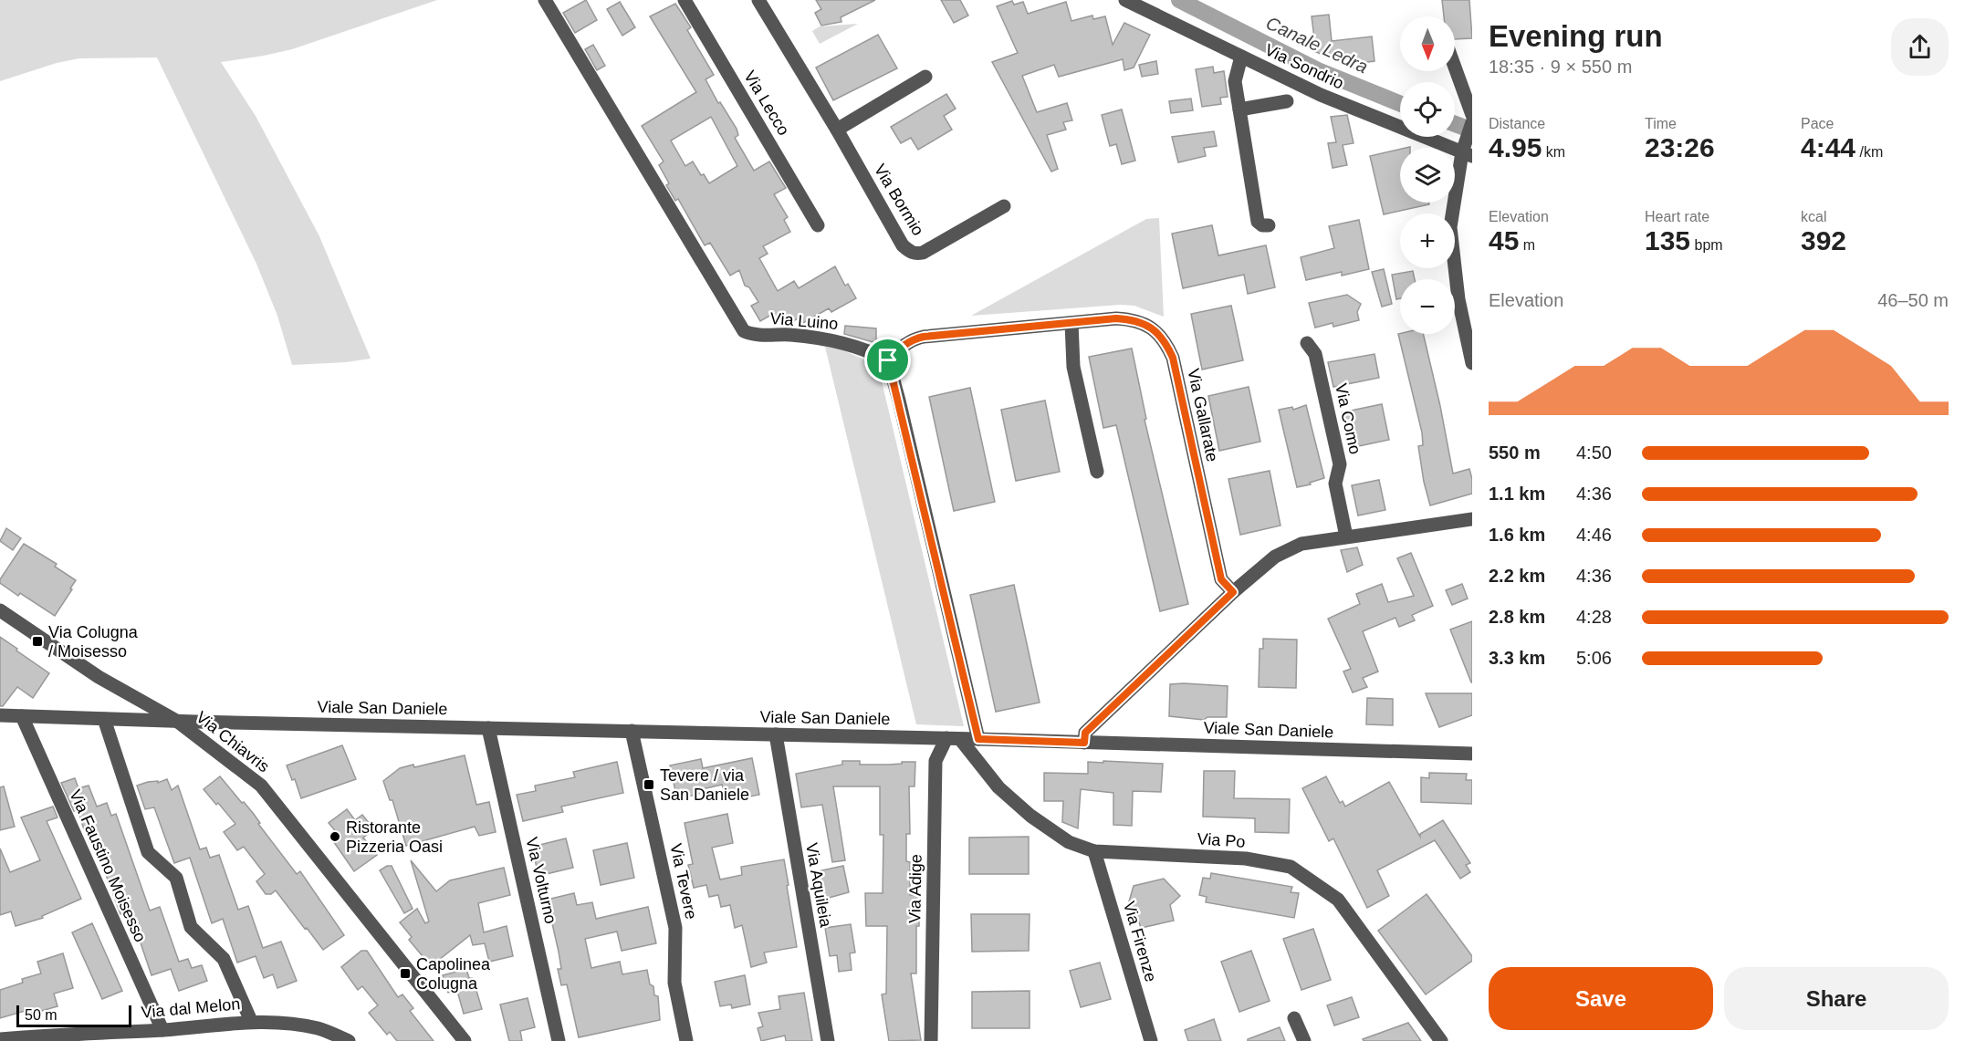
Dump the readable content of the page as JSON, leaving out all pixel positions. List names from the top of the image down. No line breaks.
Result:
{"streets":{"street":["Via Sondrio","Via Lecco","Via Bormio","Via Luino","Via Gallarate","Via Como","Viale San Daniele","Via Chiavris","Via Po","Via Faustino Moisesso","Via Volturno","Via Tevere","Via Aquileia","Via Adige","Via Firenze","Via dal Melon"]},"crossings":[["Via Luino","Via Gallarate"],["Viale San Daniele","Via Chiavris"],["Viale San Daniele","Via Po"],["Viale San Daniele","Via Volturno"],["Viale San Daniele","Via Tevere"],["Viale San Daniele","Via Aquileia"],["Viale San Daniele","Via Adige"],["Via Po","Via Adige"],["Via Po","Via Firenze"],["Via Faustino Moisesso","Via dal Melon"]],"water":["Canale Ledra"],"places":{"transit":["Via Colugna / Moisesso","Tevere / via San Daniele","Capolinea Colugna"],"other":["Ristorante Pizzeria Oasi"]},"scale_bar":"50 m","north":"bottom","page":{"heading":["Evening run","18:35 · 9 × 550 m"],"map_buttons":["+","−"],"stats":[["Distance","4.95 km"],["Time","23:26"],["Pace","4:44 /km"],["Elevation","45 m"],["Heart rate","135 bpm"],["kcal","392"]],"chart":["Elevation","46–50 m"],"list":[{"name":"550 m","note":"4:50"},{"name":"1.1 km","note":"4:36"},{"name":"1.6 km","note":"4:46"},{"name":"2.2 km","note":"4:36"},{"name":"2.8 km","note":"4:28"},{"name":"3.3 km","note":"5:06"}],"buttons":["Save","Share"],"scale":"50 m"}}
